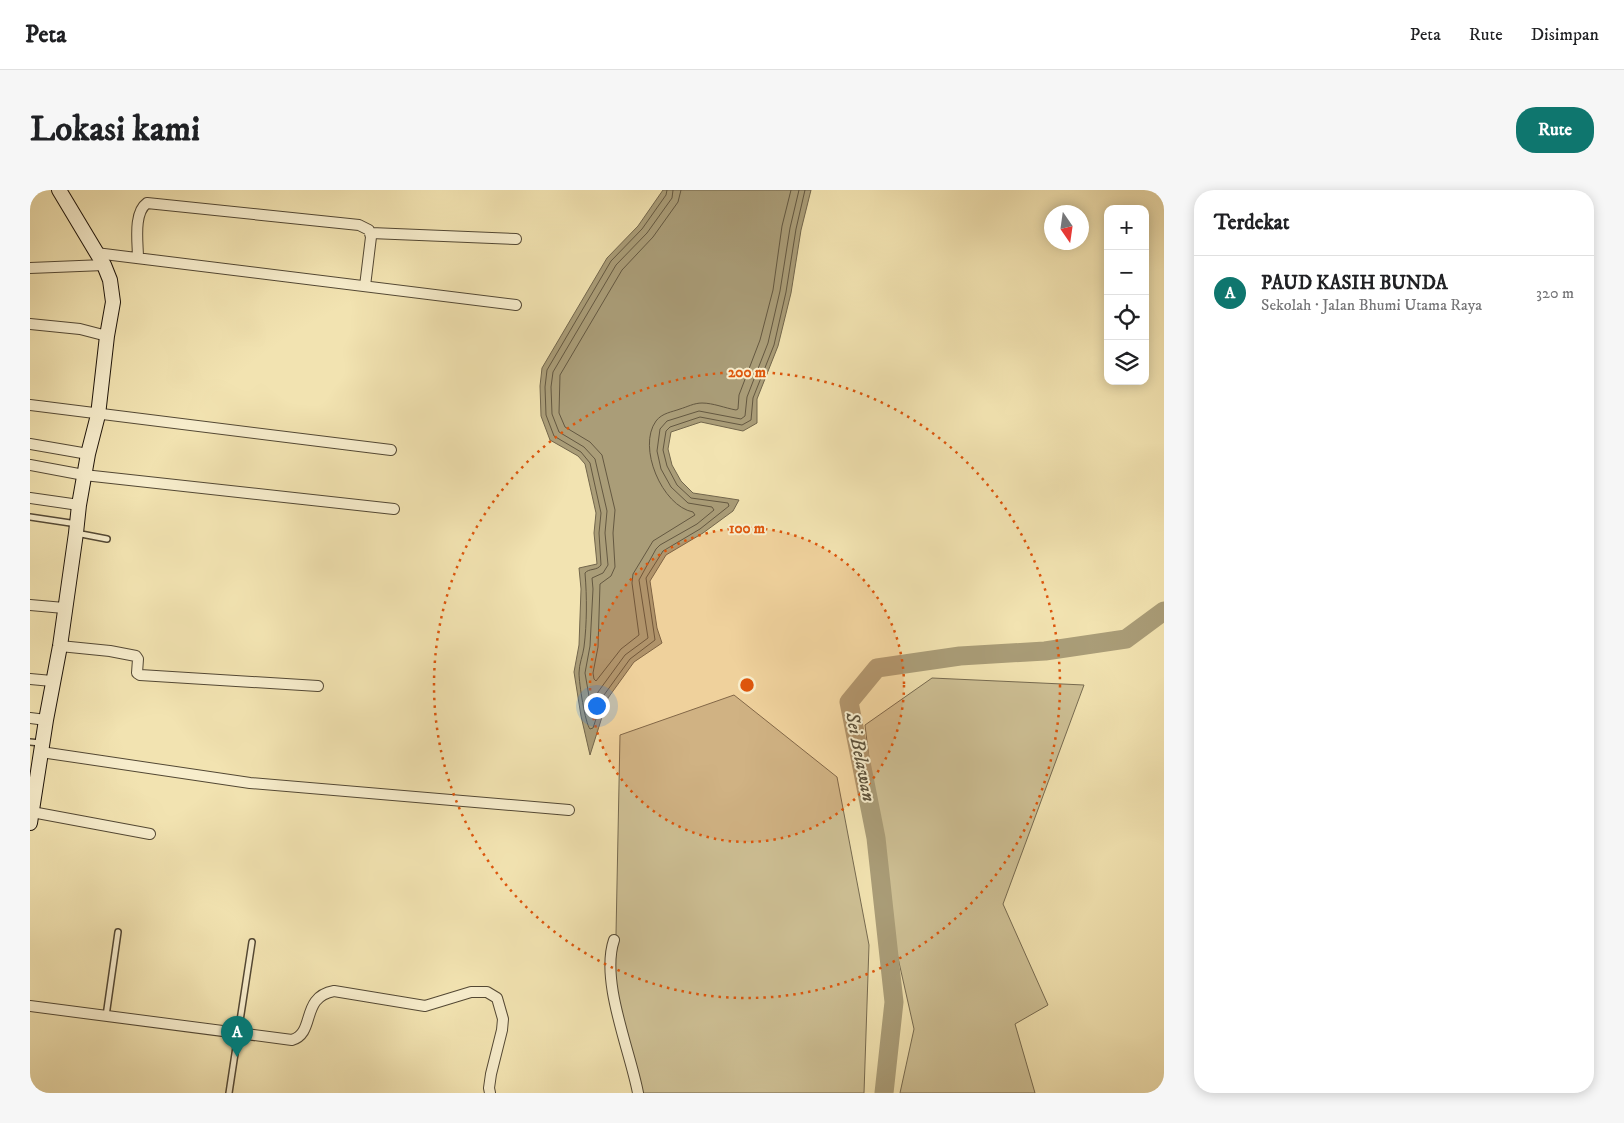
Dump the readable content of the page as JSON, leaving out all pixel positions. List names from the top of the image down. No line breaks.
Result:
{"water":["Sei Belawan"],"north":"bottom","page":{"header":"Peta","nav":["Peta","Rute","Disimpan"],"buttons":"Rute","title":"Lokasi kami","heading":"Terdekat","map_buttons":["+","−"],"list":[{"mark":"A","name":"PAUD KASIH BUNDA","note":"Sekolah · Jalan Bhumi Utama Raya","value":"320 m"}],"pins":"A"},"rings":["200 m","100 m"]}
